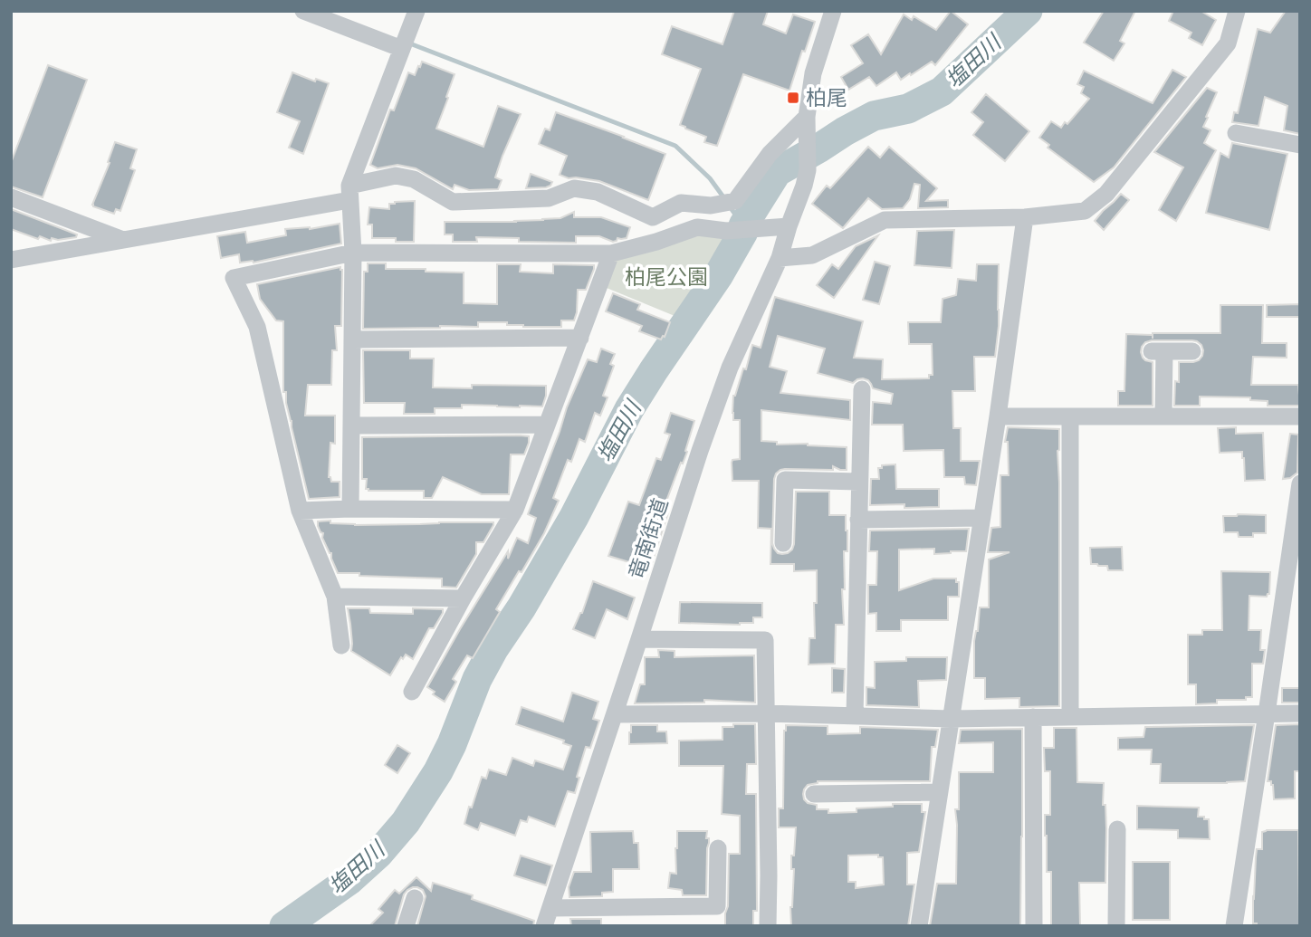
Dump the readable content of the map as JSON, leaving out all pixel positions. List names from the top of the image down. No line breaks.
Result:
{"streets":{"street":["竜南街道"]},"water":["塩田川"],"parks":["柏尾公園"],"places":{"transit":["柏尾"]}}
